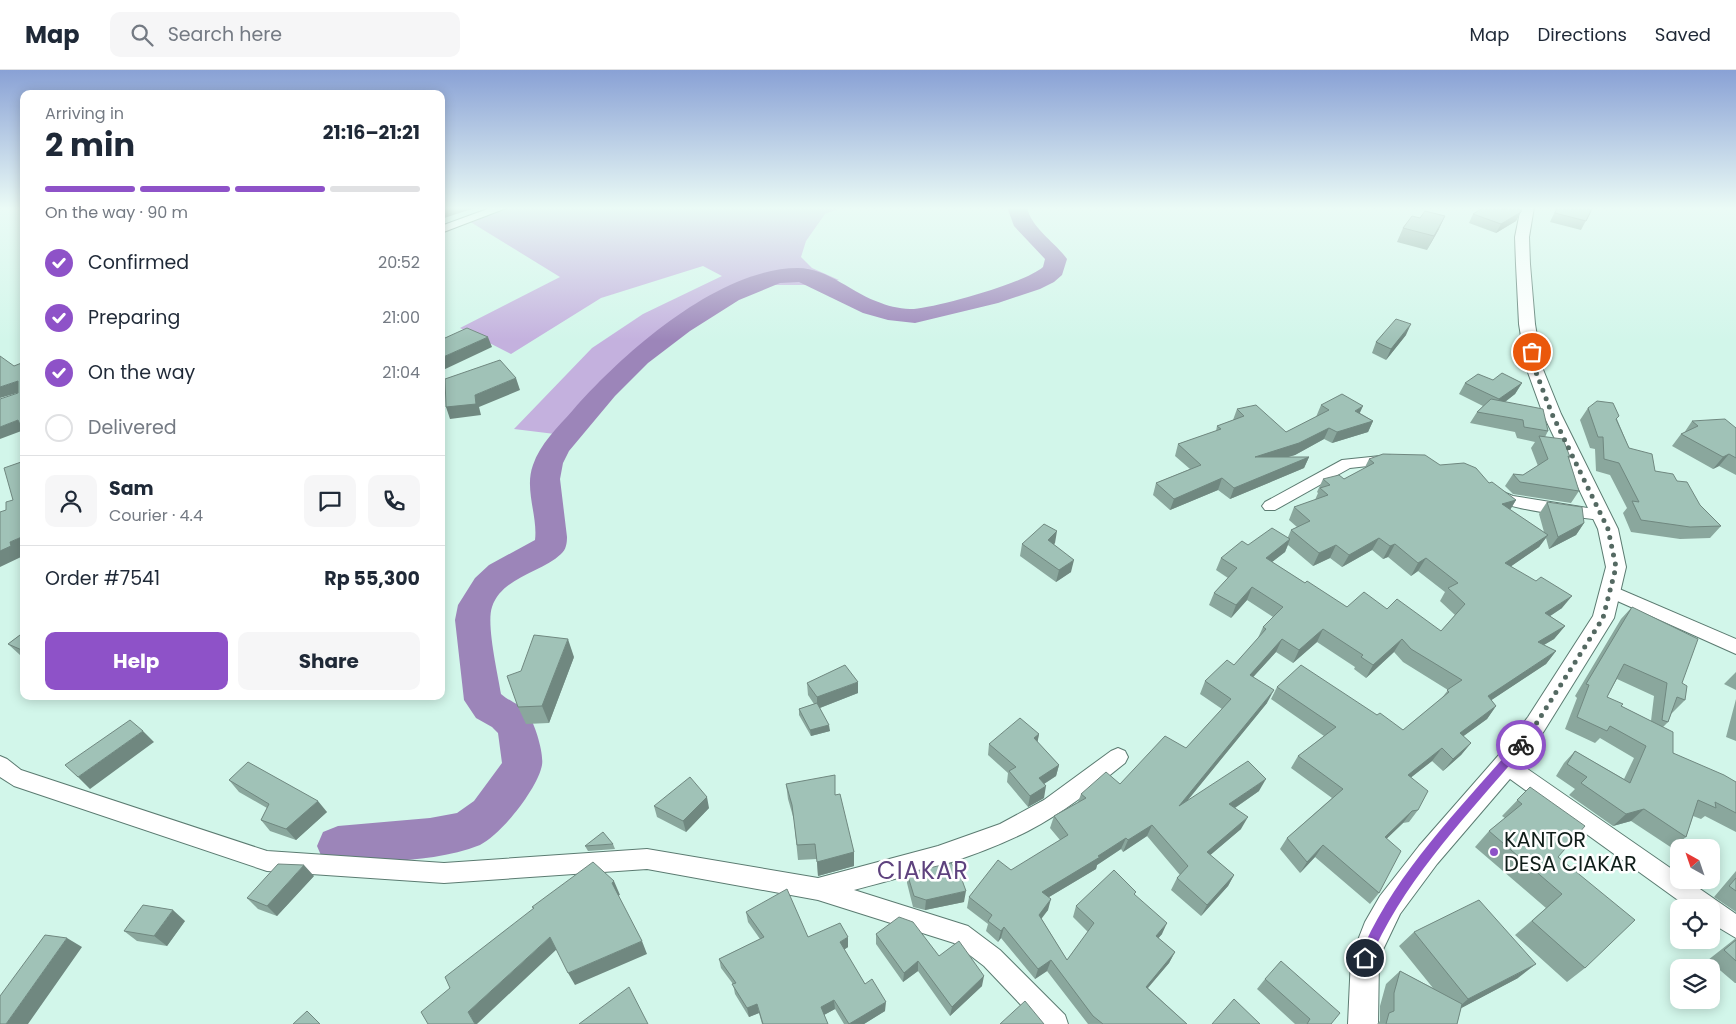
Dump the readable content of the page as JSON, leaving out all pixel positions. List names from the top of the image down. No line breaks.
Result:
{"districts":["CIAKAR"],"places":["KANTOR DESA CIAKAR"],"north":"top left","page":{"header":"Map","search":"Search here","nav":["Map","Directions","Saved"],"heading":["2 min","Arriving in","21:16–21:21"],"panel":["Sam","Courier · 4.4","Order #7541","Rp 55,300"],"bar":"On the way · 90 m","list":[["Confirmed","20:52"],["Preparing","21:00"],["On the way","21:04"],"Delivered"],"buttons":["Help","Share"]}}
